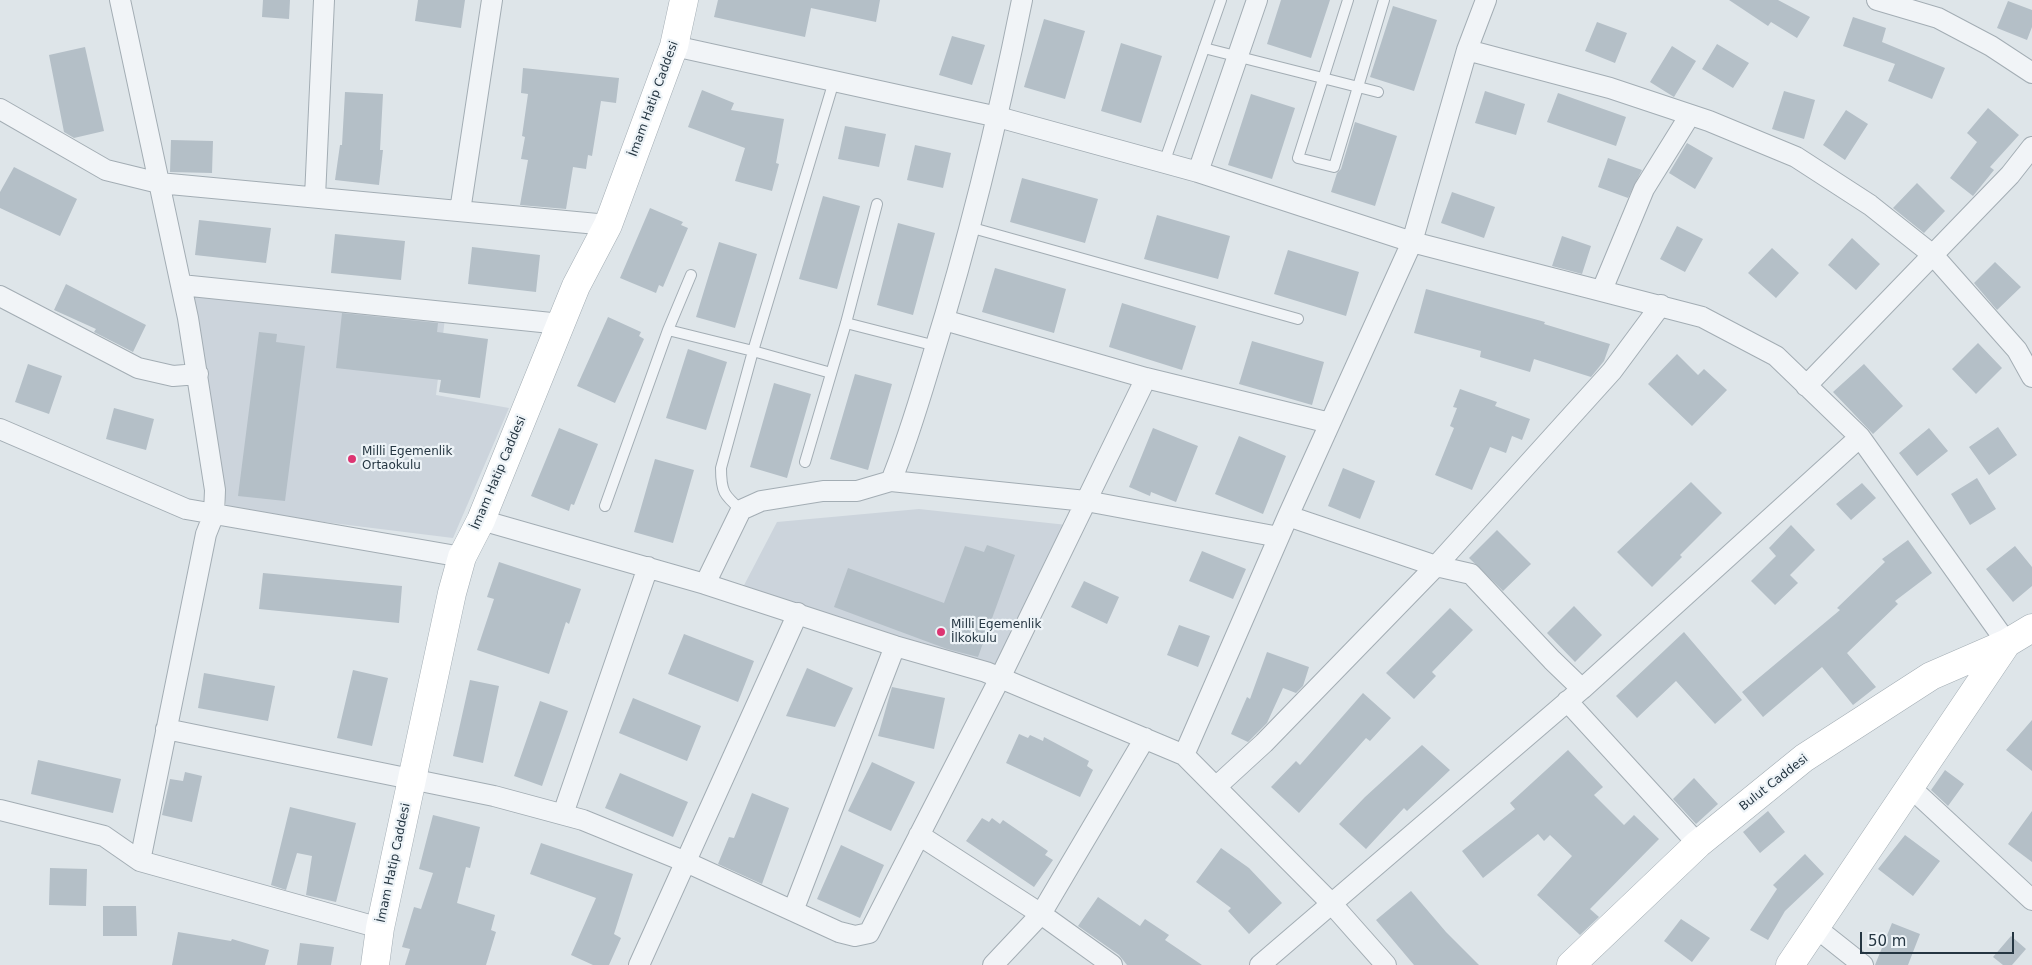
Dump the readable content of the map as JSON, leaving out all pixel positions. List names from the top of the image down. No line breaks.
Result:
{"streets":{"street":["İmam Hatip Caddesi","Bulut Caddesi"]},"places":["Milli Egemenlik Ortaokulu","Milli Egemenlik İlkokulu"],"scale_bar":"50 m"}
